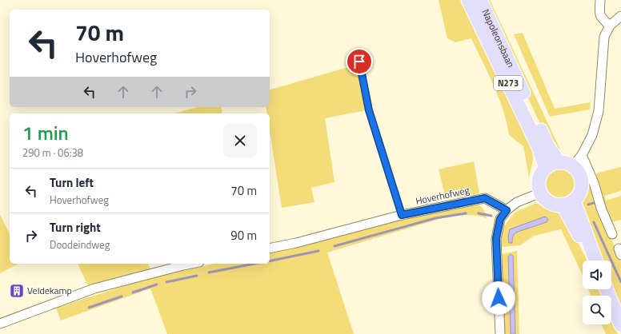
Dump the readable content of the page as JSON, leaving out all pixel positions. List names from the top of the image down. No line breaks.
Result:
{"streets":{"main road":["Napoleonsbaan","N273"],"street":["Hoverhofweg"]},"places":{"building":["Veldekamp"]},"page":{"turn":["70 m","Hoverhofweg"],"heading":["1 min","290 m · 06:38"],"list":[{"name":"Turn left","note":"Hoverhofweg","value":"70 m"},{"name":"Turn right","note":"Doodeindweg","value":"90 m"}]}}
